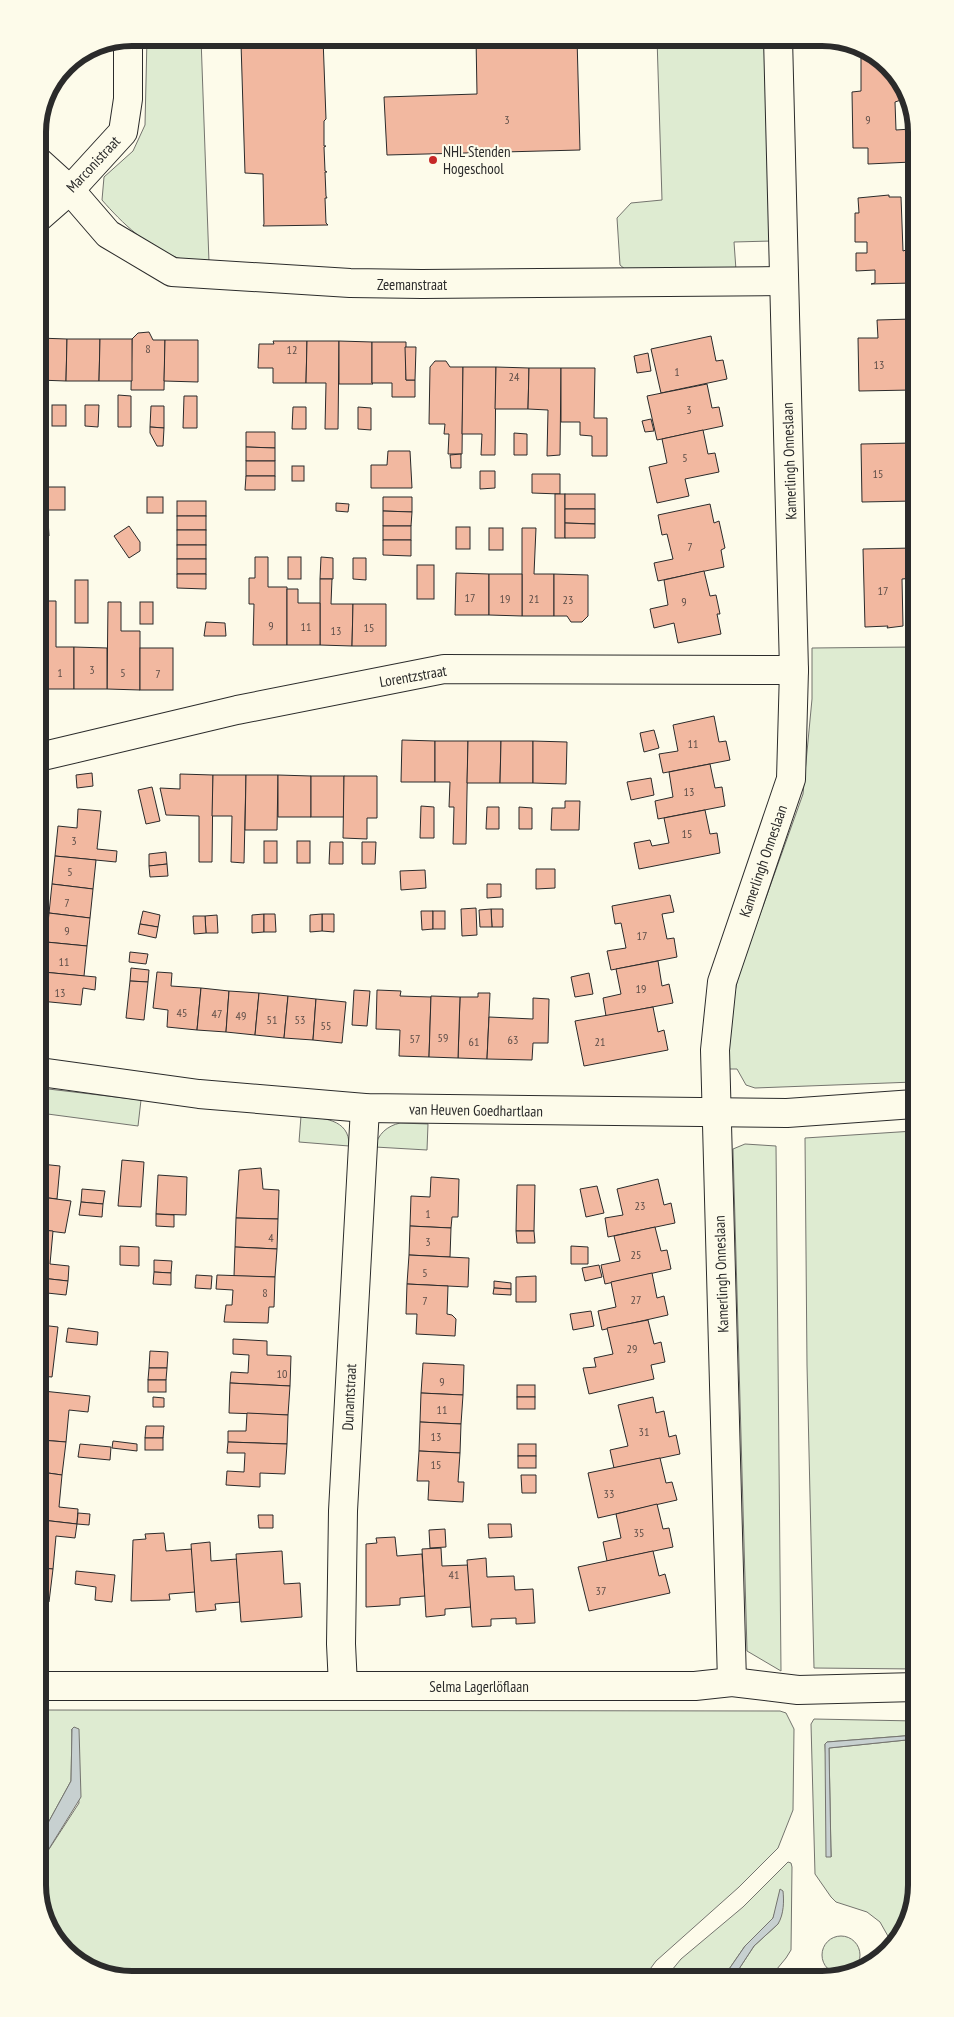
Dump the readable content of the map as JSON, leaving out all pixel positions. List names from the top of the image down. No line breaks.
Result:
{"streets":{"street":["Marconistraat","Zeemanstraat","Kamerlingh Onneslaan","Lorentzstraat","van Heuven Goedhartlaan","Dunantstraat","Selma Lagerlöflaan"]},"crossings":[["Marconistraat","Zeemanstraat"],["Zeemanstraat","Kamerlingh Onneslaan"],["Kamerlingh Onneslaan","Lorentzstraat"],["Kamerlingh Onneslaan","van Heuven Goedhartlaan"],["Kamerlingh Onneslaan","Selma Lagerlöflaan"],["van Heuven Goedhartlaan","Dunantstraat"],["Dunantstraat","Selma Lagerlöflaan"]],"places":["NHL Stenden Hogeschool"],"house_numbers":["3","9","8","12","13","1","24","3","5","15","7","17","17","19","21","23","9","9","11","15","13","3","1","5","7","11","13","15","3","5","7","9","17","11","19","13","45","47","49","51","53","55","59","57","63","61","21","23","1","4","3","25","5","8","27","7","29","10","9","11","31","13","15","33","35","41","37"]}
